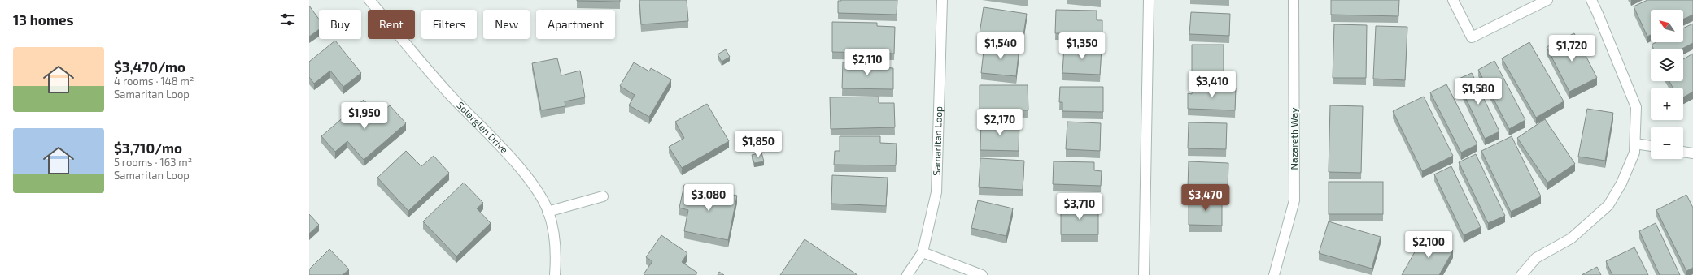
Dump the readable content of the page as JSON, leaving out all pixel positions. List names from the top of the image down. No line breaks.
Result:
{"streets":{"street":["Solarglen Drive","Nazareth Way","Samaritan Loop"]},"north":"top left","page":{"heading":"13 homes","map_buttons":["+","−"],"chip":["Buy","Rent","Filters","New","Apartment"],"price":["$1,540","$1,350","$1,720","$2,110","$3,410","$1,580","$1,950","$2,170","$1,850","$3,080","$3,470","$3,710","$2,100"],"list":[{"name":"$3,470/mo","note":"4 rooms · 148 m² · Samaritan Loop"},{"name":"$3,710/mo","note":"5 rooms · 163 m² · Samaritan Loop"}]}}
